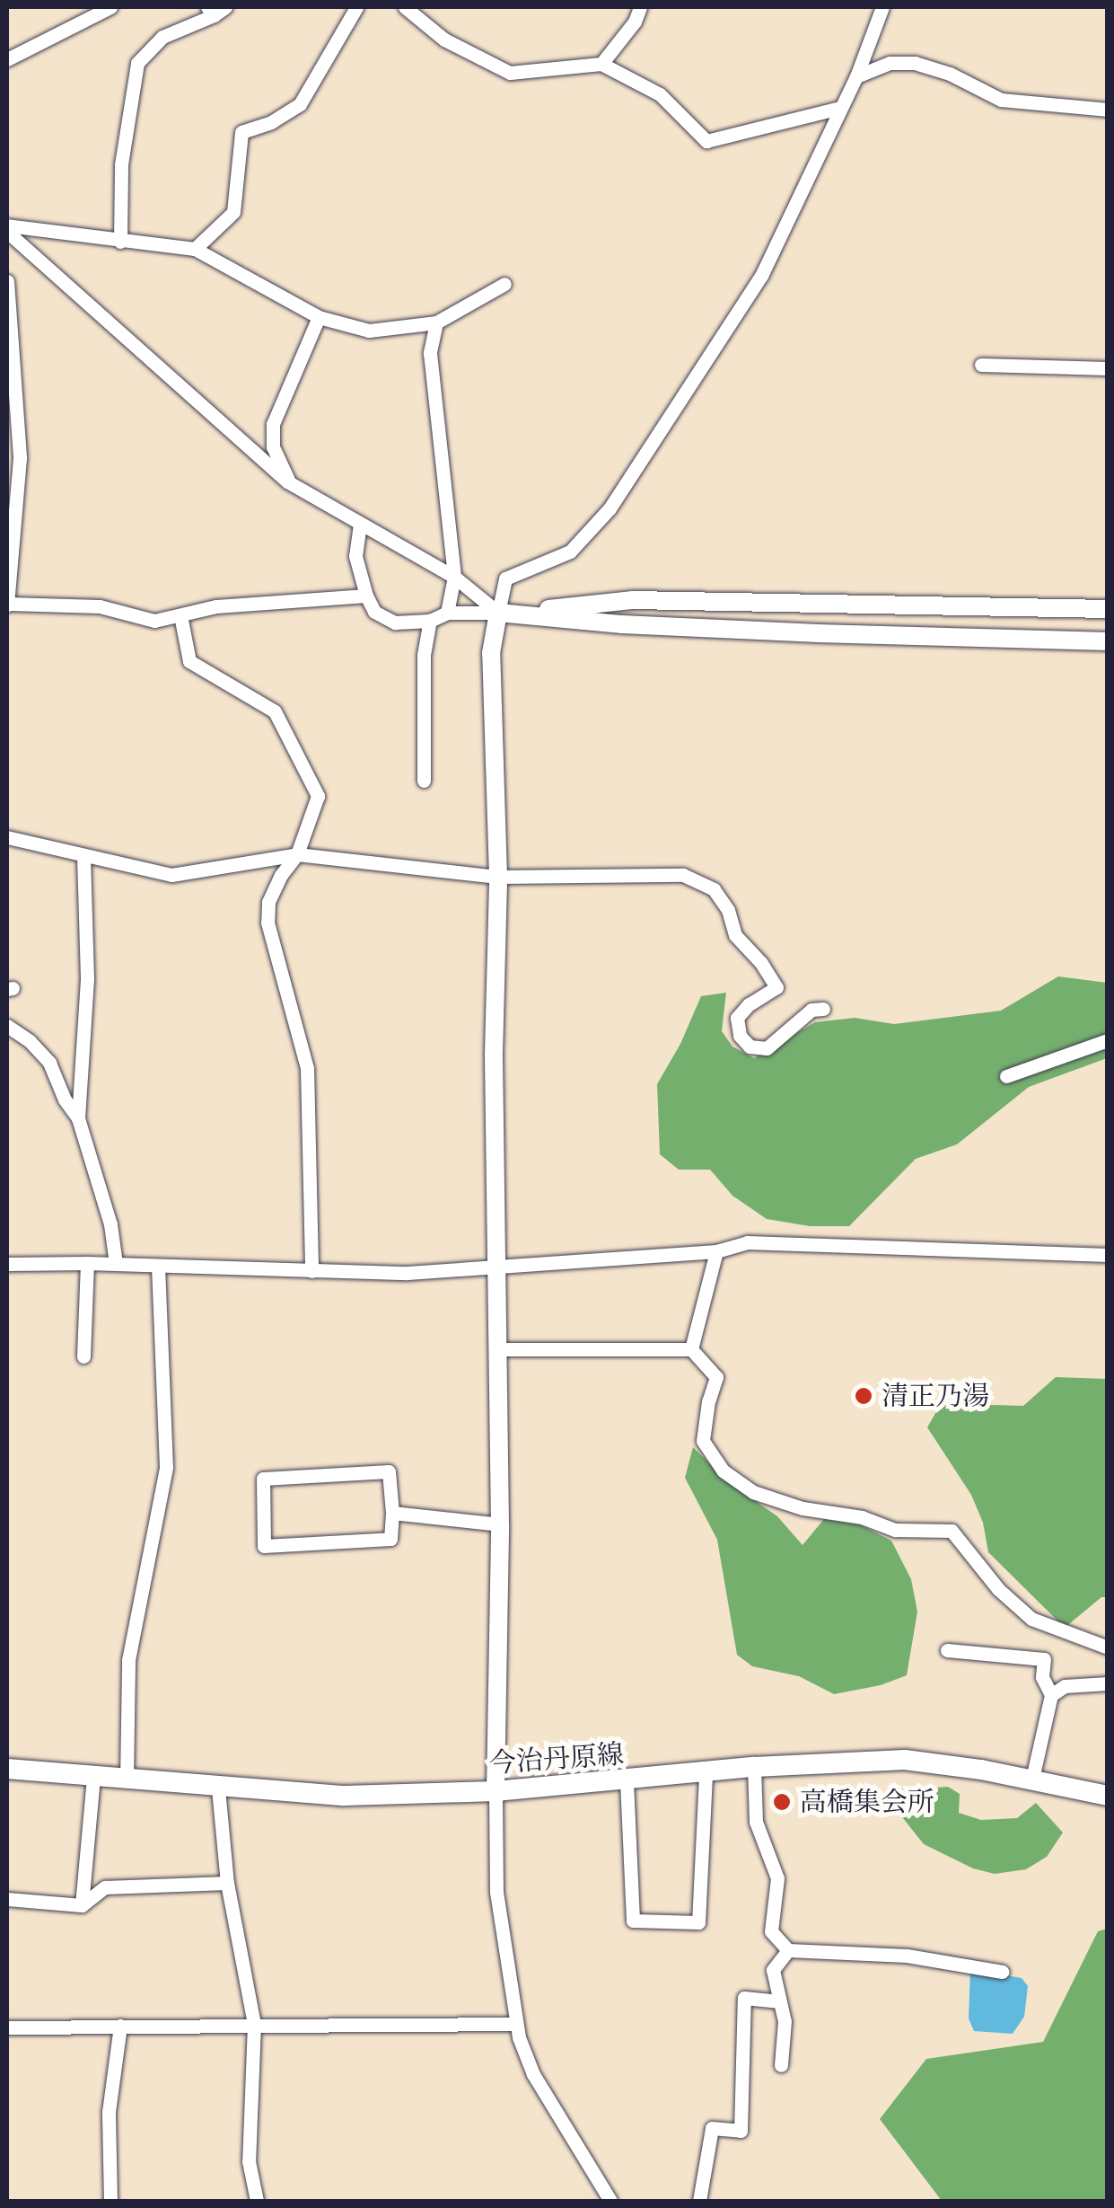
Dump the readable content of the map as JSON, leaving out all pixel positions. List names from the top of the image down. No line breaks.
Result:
{"streets":{"main road":["今治丹原線"]},"places":["清正乃湯","高橋集会所"]}
